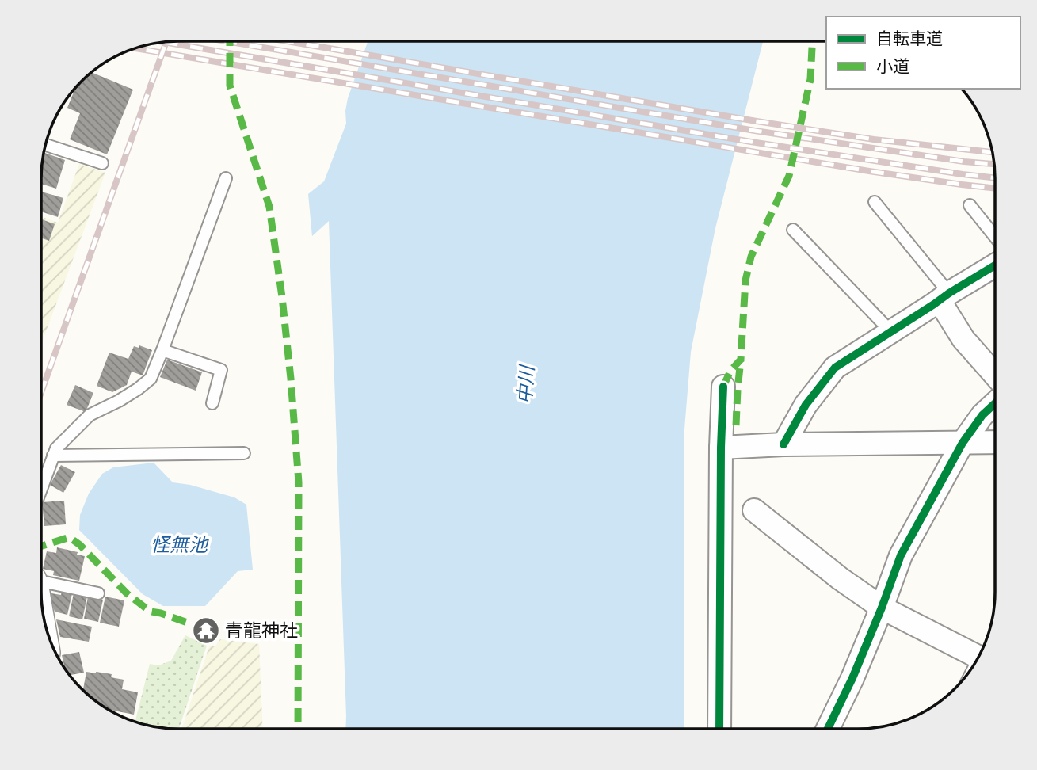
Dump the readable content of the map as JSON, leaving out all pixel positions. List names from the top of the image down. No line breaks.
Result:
{"water":["中川","怪無池"],"places":{"temple":["青龍神社"]},"legend":["自転車道","小道"]}
